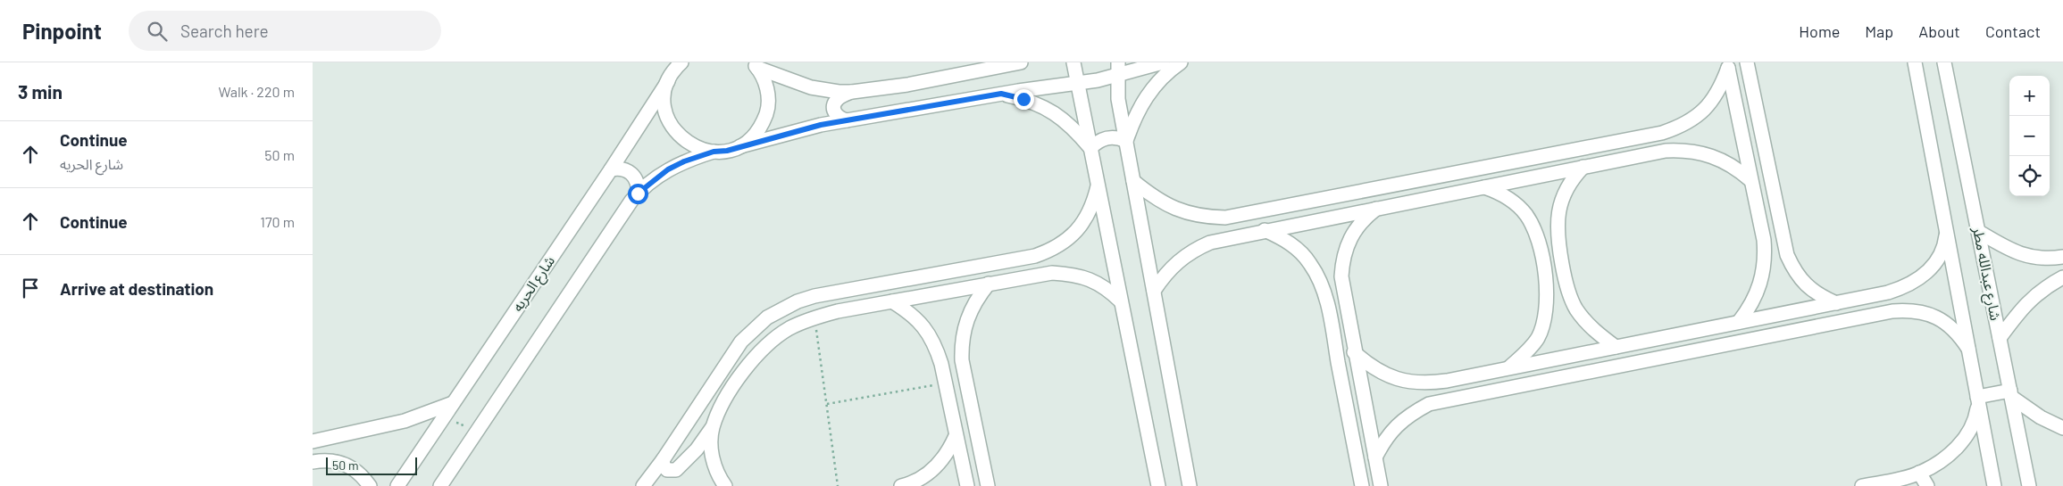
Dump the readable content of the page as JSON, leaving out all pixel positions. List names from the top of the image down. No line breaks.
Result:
{"streets":{"street":["شارع عبدالله مطر","شارع الحريه"]},"scale_bar":"50 m","page":{"header":"Pinpoint","search":"Search here","nav":["Home","Map","About","Contact"],"heading":["3 min","Walk · 220 m"],"map_buttons":["+","−"],"list":[["Continue","شارع الحريه","50 m"],["Continue","170 m"],"Arrive at destination"],"scale":"50 m"}}
